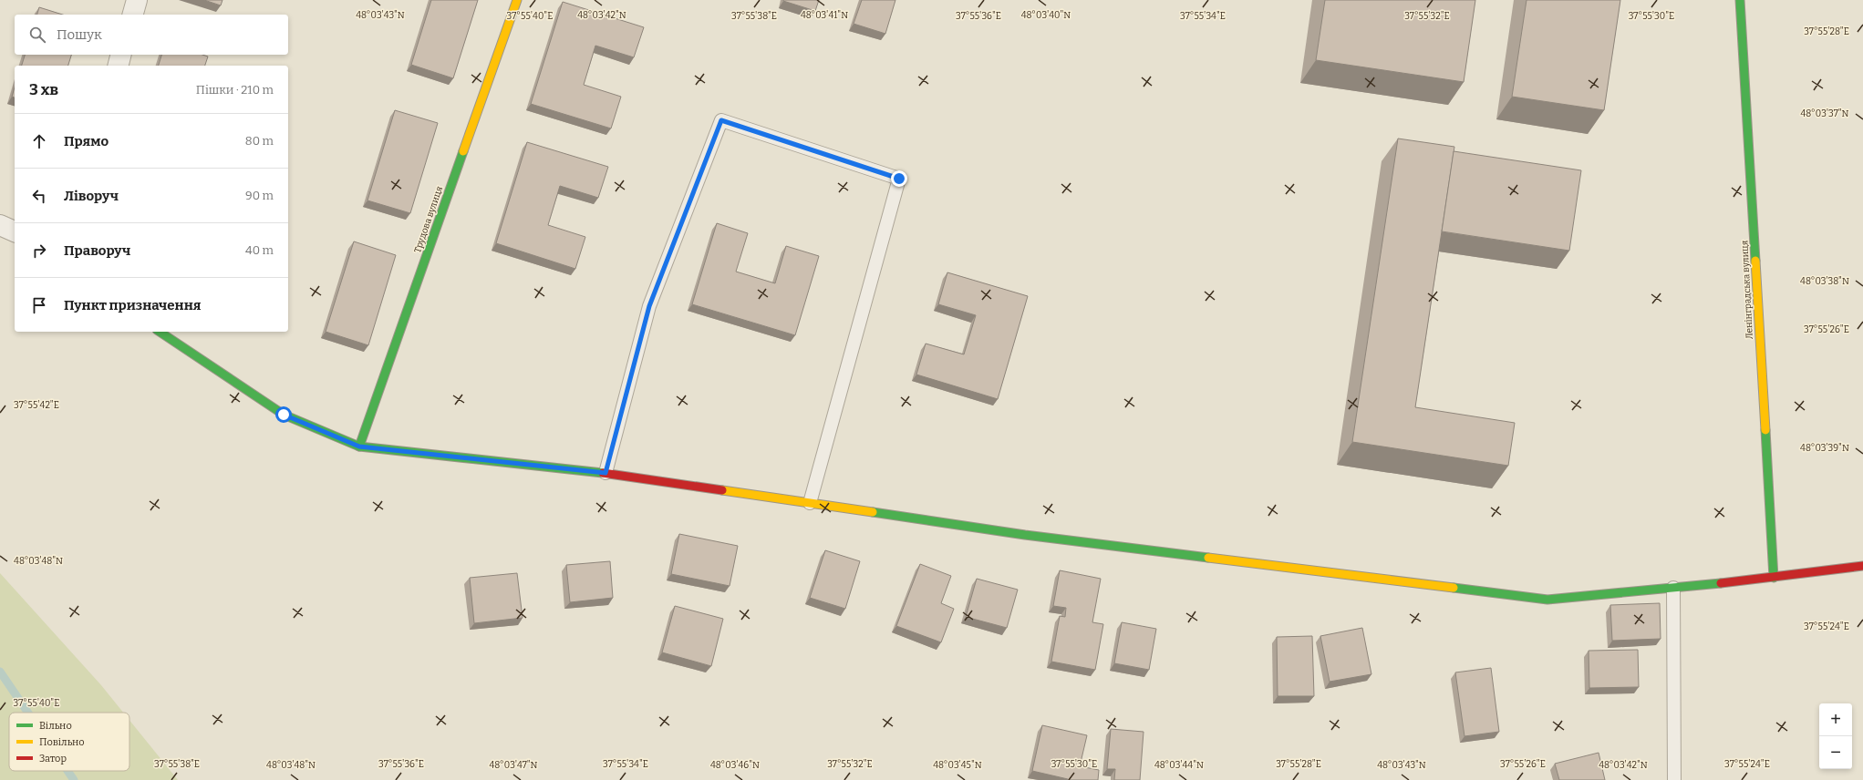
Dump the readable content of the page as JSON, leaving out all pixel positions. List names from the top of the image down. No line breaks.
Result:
{"streets":{"street":["Трудова вулиця","Ленінградська вулиця"]},"legend":["Вільно","Повільно","Затор"],"page":{"search":"Пошук","heading":["3 хв","Пішки · 210 m"],"list":[["Прямо","80 m"],["Ліворуч","90 m"],["Праворуч","40 m"],"Пункт призначення"],"map_buttons":["+","−"]},"coordinates":["48°03'43\"N","48°03'42\"N","48°03'41\"N","48°03'40\"N","37°55'40\"E","37°55'38\"E","37°55'36\"E","37°55'34\"E","37°55'32\"E","37°55'30\"E","37°55'28\"E","48°03'37\"N","48°03'38\"N","37°55'26\"E","37°55'42\"E","48°03'39\"N","48°03'48\"N","37°55'24\"E","48°03'47\"N","48°03'46\"N","48°03'45\"N","48°03'44\"N"]}
